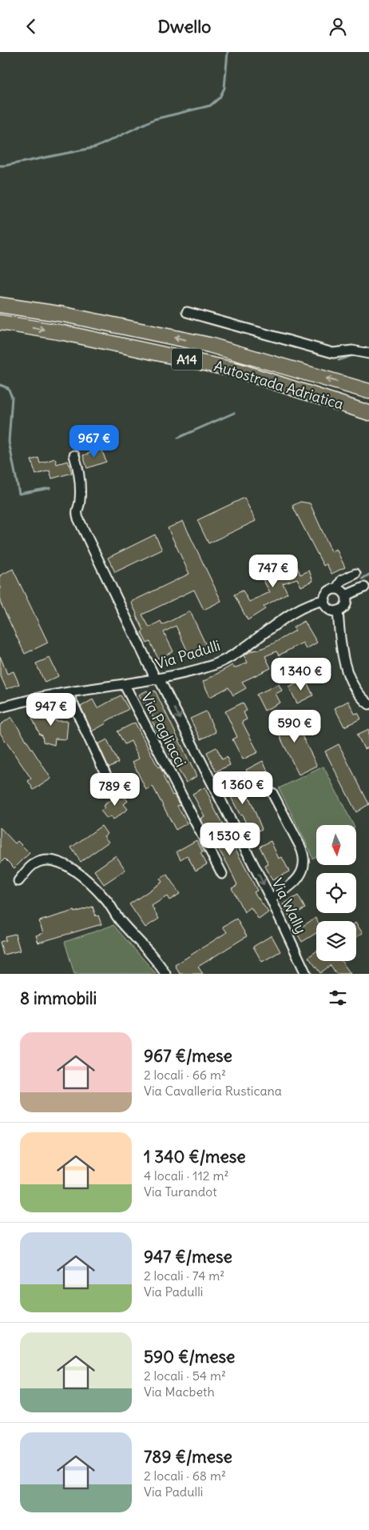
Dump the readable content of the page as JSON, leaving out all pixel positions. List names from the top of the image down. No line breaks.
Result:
{"streets":{"highway":["A14","Autostrada Adriatica"],"street":["Via Padulli","Via Pagliacci","Via Wally"]},"crossings":[["Via Padulli","Via Pagliacci"],["Via Padulli","Via Wally"]],"one_way":["Via Wally"],"north":"bottom","page":{"header":"Dwello","price":["967 €","747 €","1 340 €","947 €","590 €","1 360 €","789 €","1 530 €"],"heading":"8 immobili","list":[{"name":"967 €/mese","note":"2 locali · 66 m² · Via Cavalleria Rusticana"},{"name":"1 340 €/mese","note":"4 locali · 112 m² · Via Turandot"},{"name":"947 €/mese","note":"2 locali · 74 m² · Via Padulli"},{"name":"590 €/mese","note":"2 locali · 54 m² · Via Macbeth"},{"name":"789 €/mese","note":"2 locali · 68 m² · Via Padulli"}]}}
